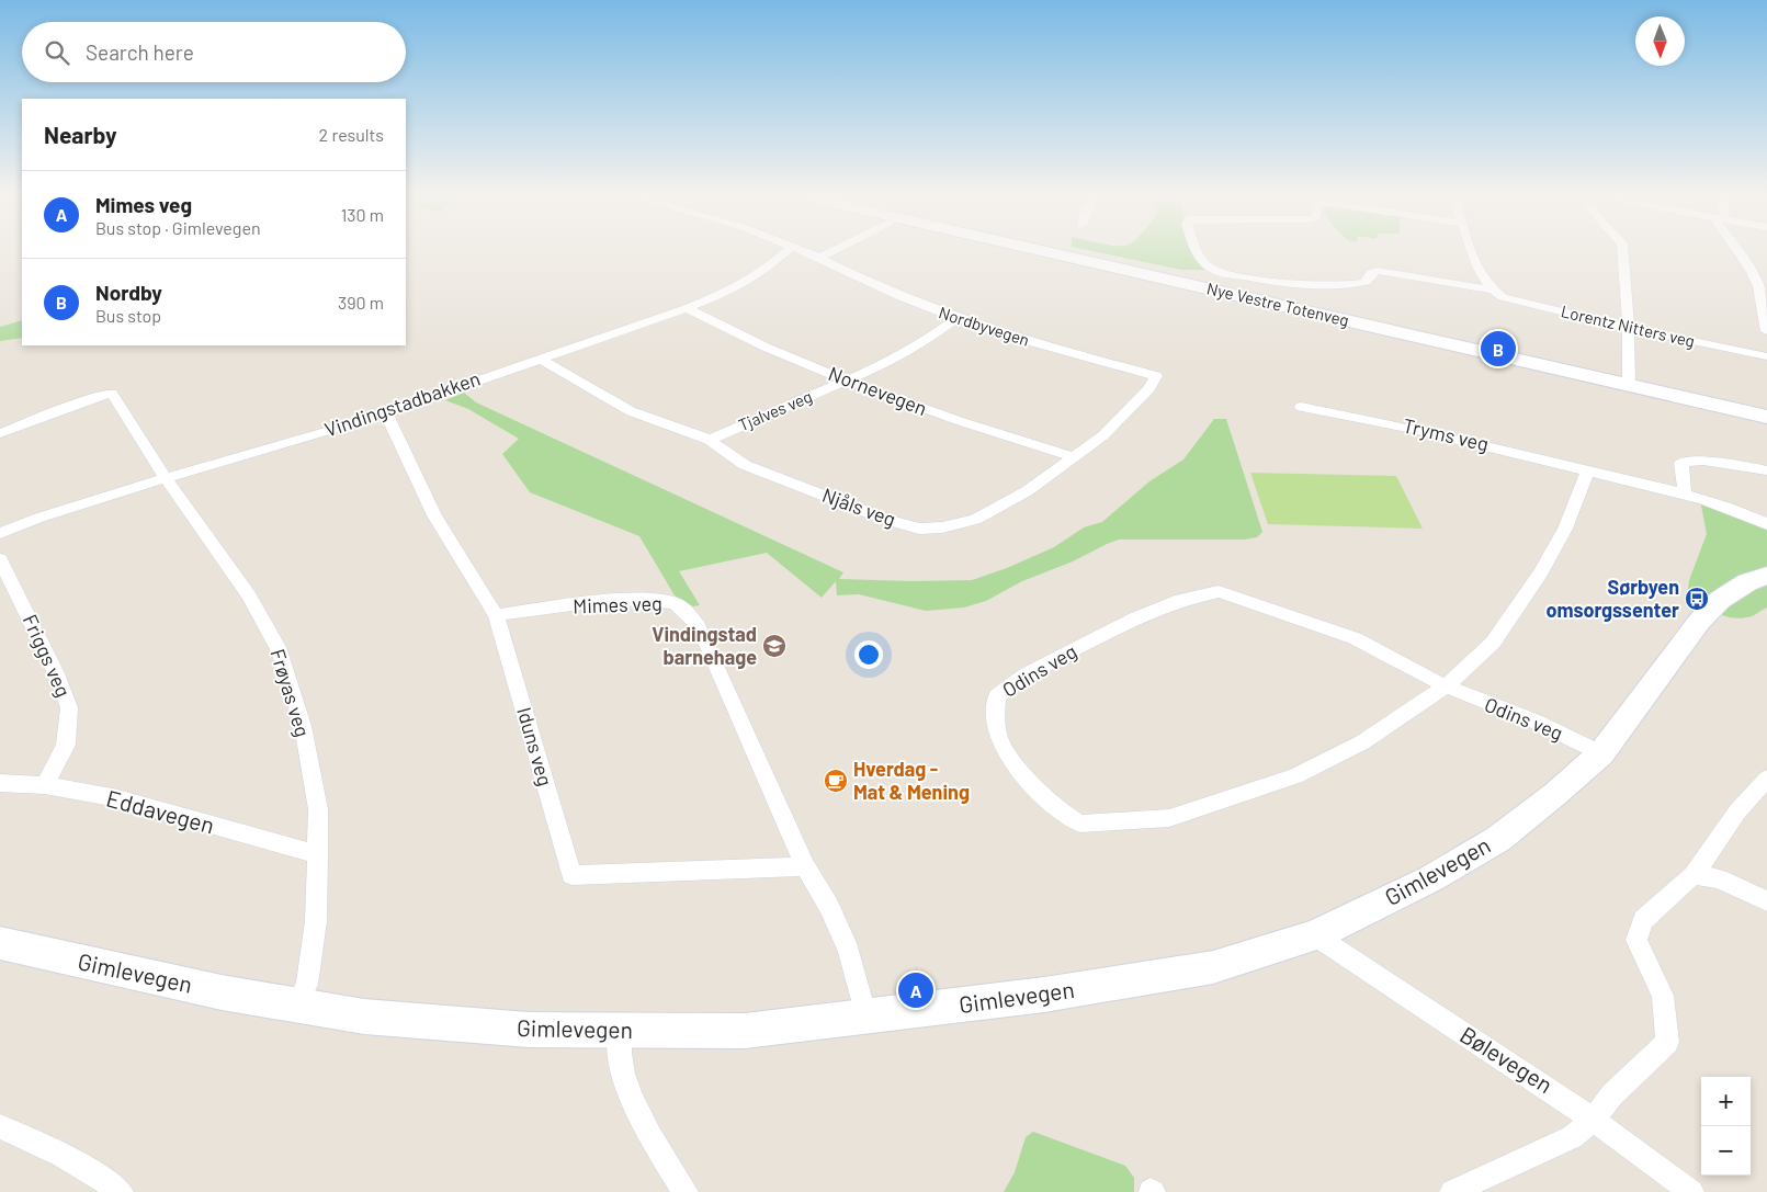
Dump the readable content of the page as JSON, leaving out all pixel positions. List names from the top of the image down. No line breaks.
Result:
{"streets":{"street":["Nye Vestre Totenveg","Nordbyvegen","Lorentz Nitters veg","Nornevegen","Vindingstadbakken","Tjalves veg","Tryms veg","Njåls veg","Mimes veg","Friggs veg","Odins veg","Frøyas veg","Iduns veg","Eddavegen","Gimlevegen","Bølevegen"]},"crossings":[["Nordbyvegen","Tjalves veg"],["Nordbyvegen","Njåls veg"],["Nornevegen","Vindingstadbakken"],["Nornevegen","Tjalves veg"],["Nornevegen","Njåls veg"],["Vindingstadbakken","Njåls veg"],["Vindingstadbakken","Frøyas veg"],["Vindingstadbakken","Iduns veg"],["Tjalves veg","Njåls veg"],["Mimes veg","Iduns veg"],["Mimes veg","Gimlevegen"],["Friggs veg","Eddavegen"],["Odins veg","Gimlevegen"],["Frøyas veg","Eddavegen"],["Frøyas veg","Gimlevegen"],["Gimlevegen","Bølevegen"]],"places":{"bus stop":["Sørbyen omsorgssenter"],"school or university":["Vindingstad barnehage"],"cafe":["Hverdag - Mat & Mening"]},"north":"bottom","page":{"search":"Search here","heading":["Nearby","2 results"],"list":[{"mark":"A","name":"Mimes veg","note":"Bus stop · Gimlevegen","value":"130 m"},{"mark":"B","name":"Nordby","note":"Bus stop","value":"390 m"}],"pins":["B","A"],"map_buttons":["+","−"]}}
